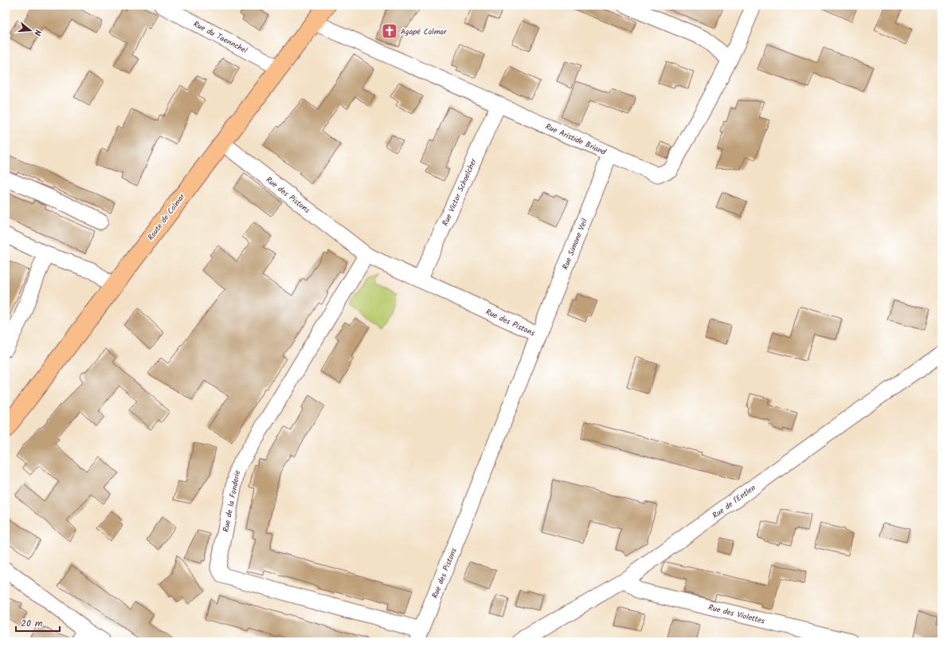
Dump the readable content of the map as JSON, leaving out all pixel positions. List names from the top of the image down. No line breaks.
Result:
{"streets":{"main road":["Route de Colmar"],"street":["Rue du Taennchel","Rue Aristide Briand","Rue Victor Schoelcher","Rue des Pistons","Rue Simone Veil","Rue de la Fonderie","Rue de l'Entlen","Rue des Violettes"]},"crossings":[["Rue du Taennchel","Route de Colmar"],["Rue Aristide Briand","Rue Victor Schoelcher"],["Rue Aristide Briand","Route de Colmar"],["Rue Aristide Briand","Rue Simone Veil"],["Rue Victor Schoelcher","Rue des Pistons"],["Rue des Pistons","Rue Simone Veil"],["Rue des Pistons","Rue de la Fonderie"],["Rue de l'Entlen","Rue des Violettes"]],"places":{"church":["Agapé Colmar"]},"scale_bar":"20 m","north":"right"}
